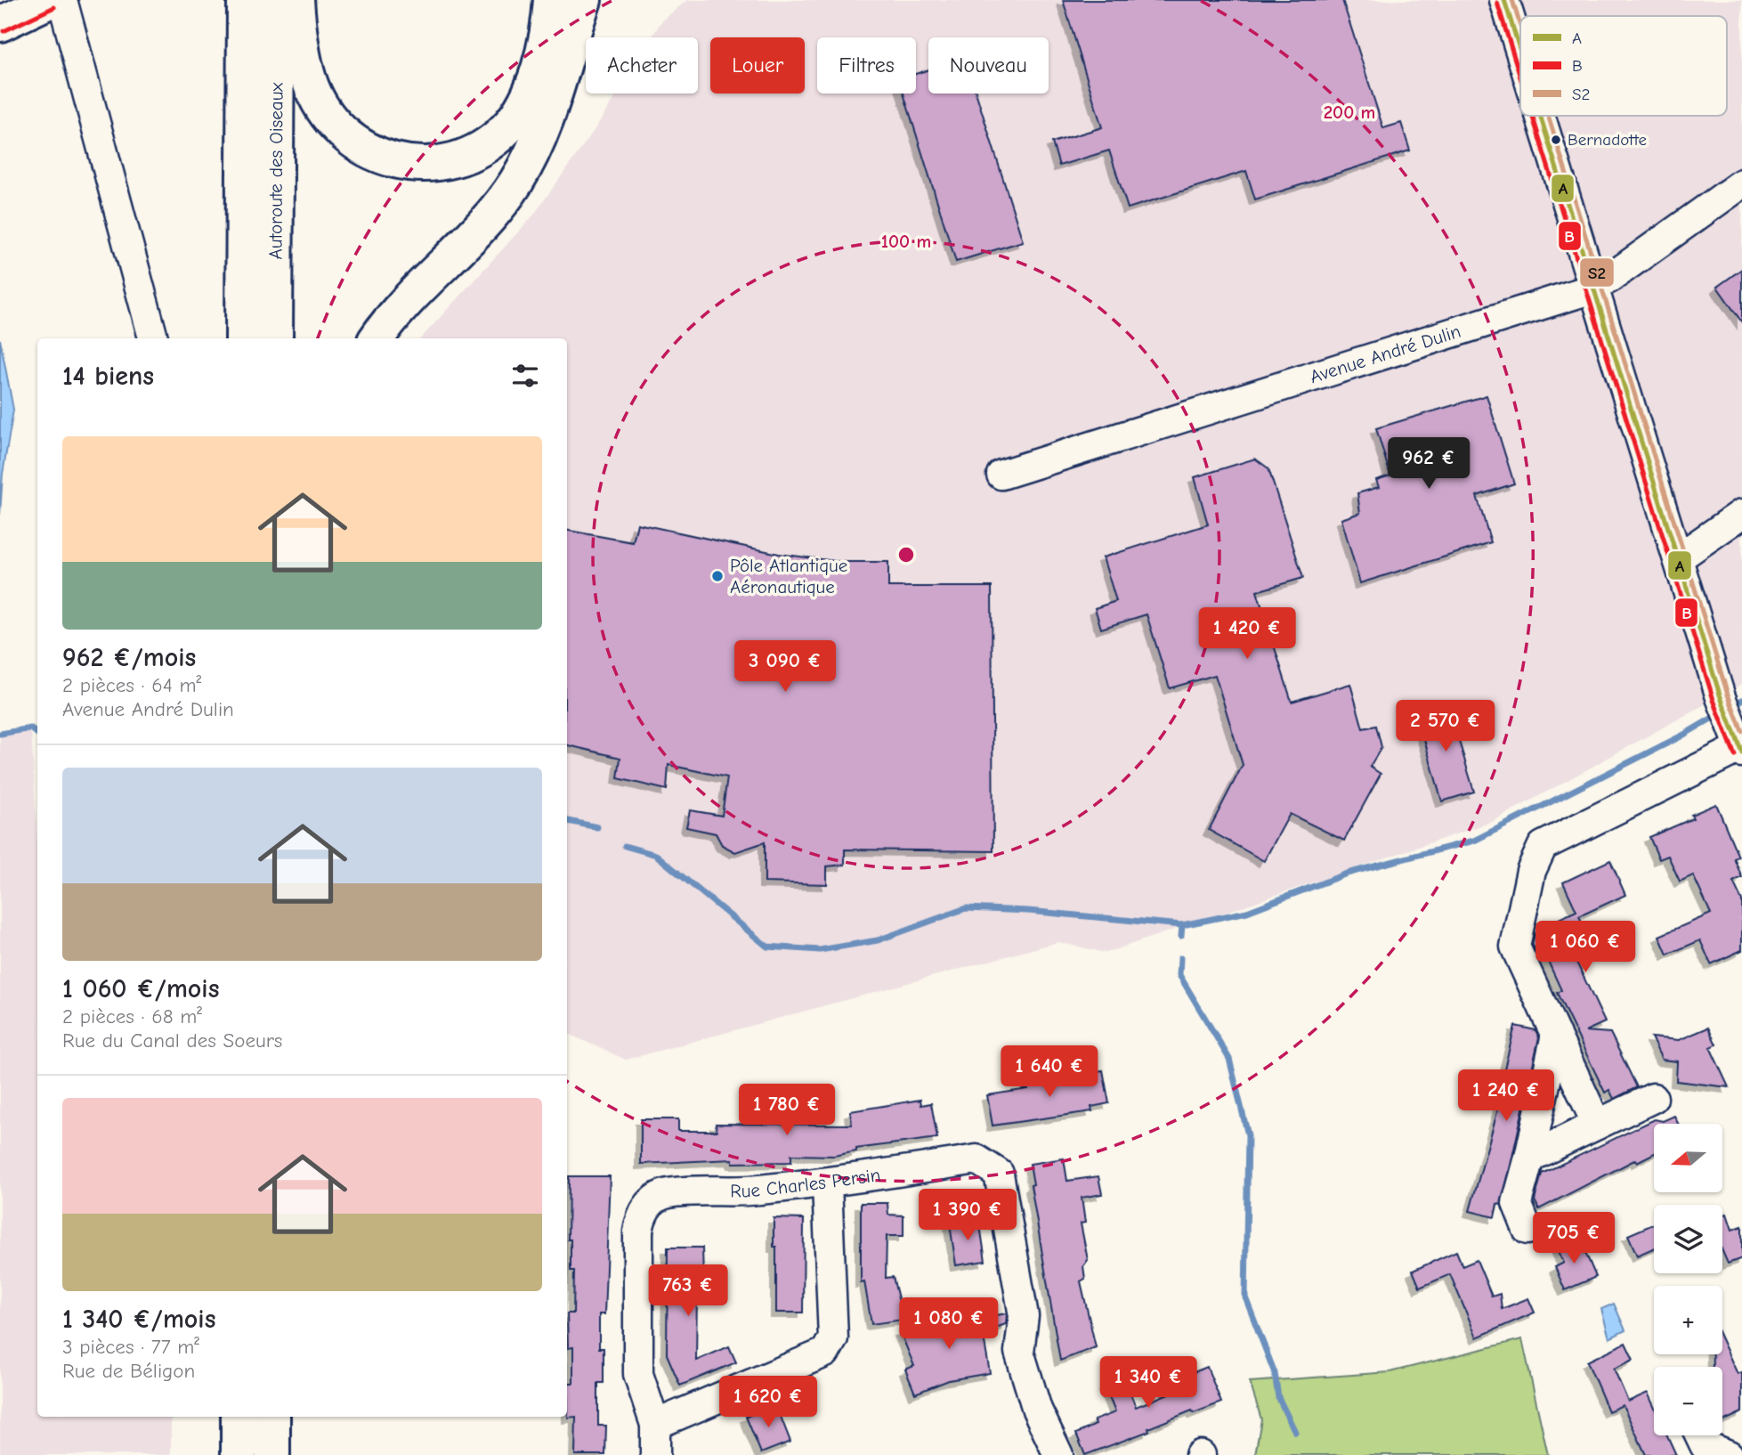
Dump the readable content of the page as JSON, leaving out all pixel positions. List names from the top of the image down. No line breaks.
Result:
{"streets":{"main road":["Autoroute des Oiseaux"],"street":["Avenue André Dulin","Rue Charles Persin"]},"places":["Bernadotte","Pôle Atlantique Aéronautique"],"lines":["transit line A","transit line S2","transit line B"],"legend":["A","B","S2"],"north":"left","page":{"chip":["Acheter","Louer","Filtres","Nouveau"],"heading":"14 biens","list":[{"name":"962 €/mois","note":"2 pièces · 64 m² · Avenue André Dulin"},{"name":"1 060 €/mois","note":"2 pièces · 68 m² · Rue du Canal des Soeurs"},{"name":"1 340 €/mois","note":"3 pièces · 77 m² · Rue de Béligon"}],"price":["962 €","1 420 €","3 090 €","2 570 €","1 060 €","1 640 €","1 240 €","1 780 €","1 390 €","705 €","763 €","1 080 €","1 340 €","1 620 €"],"map_buttons":["+","−"]},"rings":["200 m","100 m"]}
